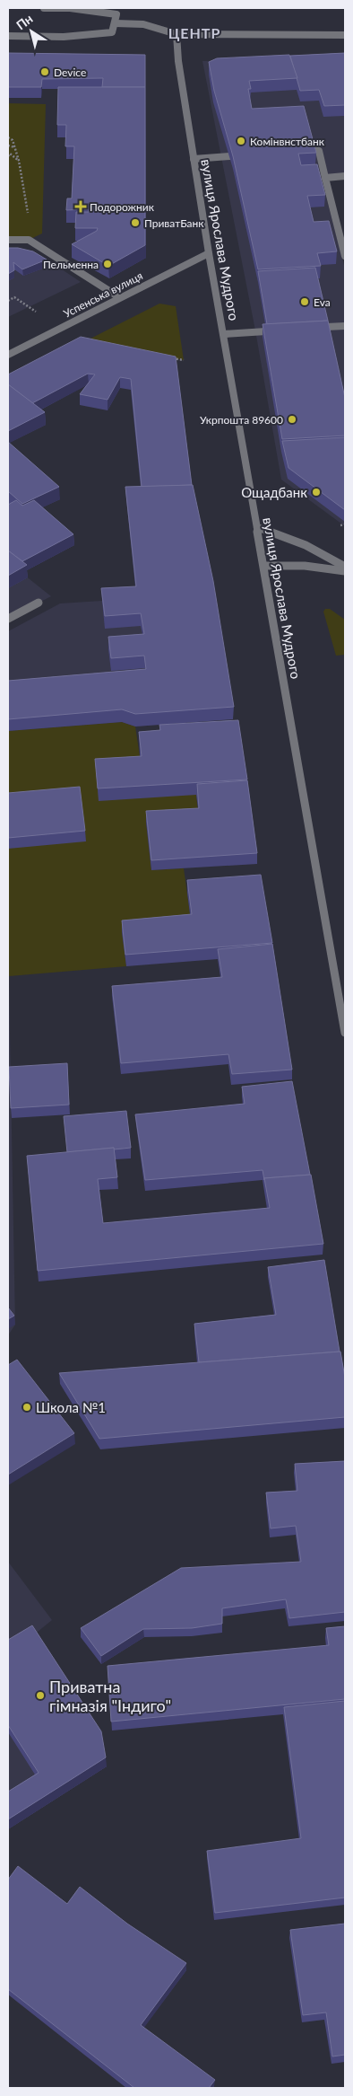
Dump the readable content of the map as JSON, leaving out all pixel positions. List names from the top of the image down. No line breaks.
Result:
{"streets":{"street":["вулиця Ярослава Мудрого","Успенська вулиця"]},"crossings":[["вулиця Ярослава Мудрого","Успенська вулиця"]],"districts":["ЦЕНТР"],"places":{"other":["Device","Комінвнстбанк","ПриватБанк","Пельменна","Eva","Укрпошта 89600","Ощадбанк","Школа №1","Приватна гімназія \"Індиго\""],"health":["Подорожник"]},"north":"top left"}
